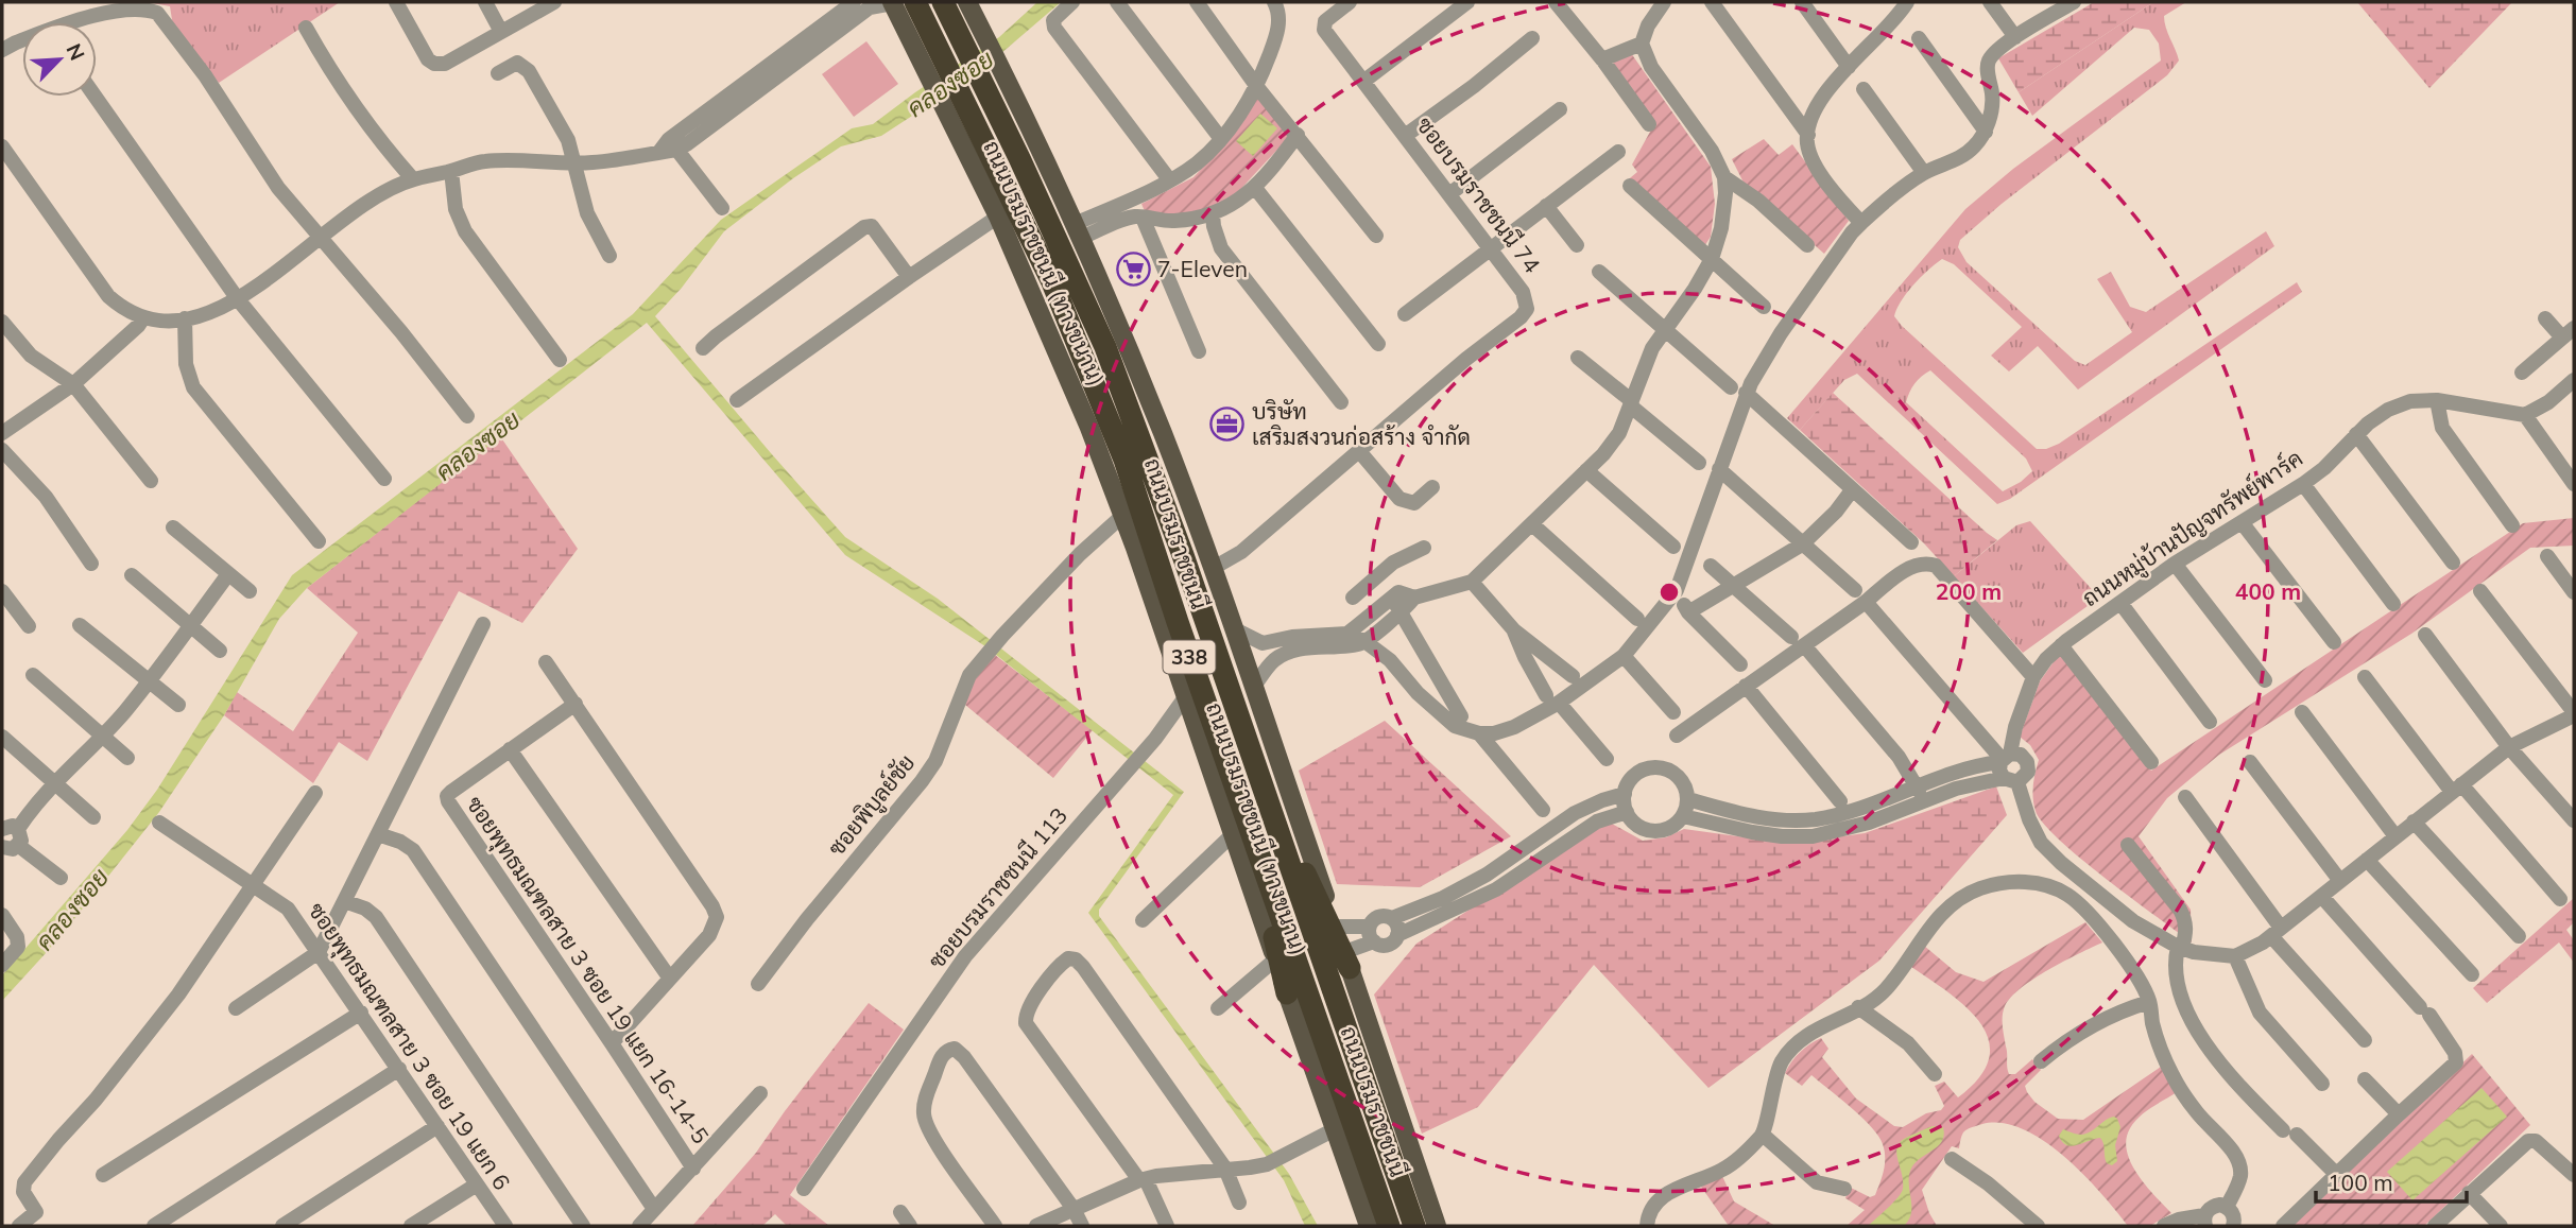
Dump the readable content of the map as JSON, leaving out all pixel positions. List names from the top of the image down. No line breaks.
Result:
{"streets":{"highway":["ถนนบรมราชชนนี","338"],"main road":["ถนนบรมราชชนนี (ทางขนาน)"],"street":["ซอยบรมราชชนนี 74","ถนนหมู่บ้านปัญจทรัพย์พาร์ค","ซอยพิบูลย์ชัย","ซอยบรมราชชนนี 113","ซอยพุทธมณฑลสาย 3 ซอย 19 แยก 16-14-5","ซอยพุทธมณฑลสาย 3 ซอย 19 แยก 6"]},"crossings":[["ซอยบรมราชชนนี 74","ถนนบรมราชชนนี (ทางขนาน)"],["ถนนบรมราชชนนี (ทางขนาน)","ถนนบรมราชชนนี"],["ถนนบรมราชชนนี (ทางขนาน)","ซอยพิบูลย์ชัย"],["ถนนบรมราชชนนี (ทางขนาน)","ซอยบรมราชชนนี 113"]],"water":["คลองซอย"],"places":{"supermarket":["7-Eleven"],"office":["บริษัท เสริมสงวนก่อสร้าง จำกัด"]},"scale_bar":"100 m","north":"top right","rings":["200 m","400 m"]}
